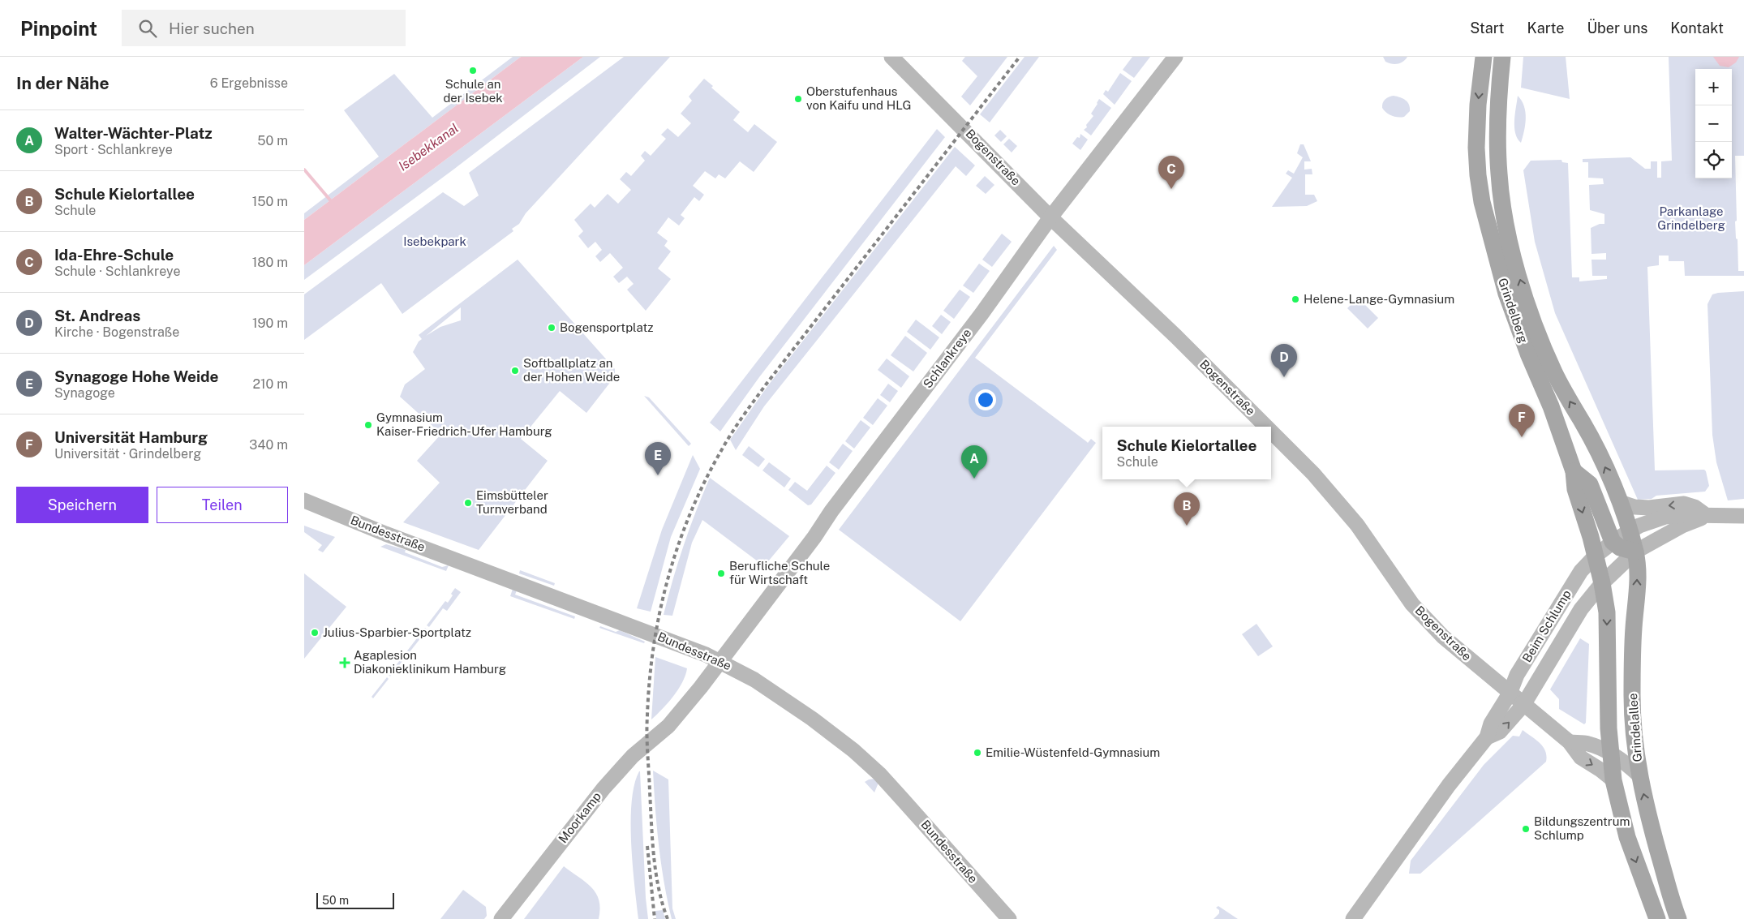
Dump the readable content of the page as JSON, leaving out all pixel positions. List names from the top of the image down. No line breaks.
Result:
{"streets":{"main road":["Grindelberg","Grindelallee"],"street":["Bogenstraße","Schlankreye","Bundesstraße","Beim Schlump","Moorkamp"]},"crossings":[["Bogenstraße","Schlankreye"],["Bogenstraße","Beim Schlump"],["Grindelberg","Beim Schlump"],["Grindelberg","Grindelallee"],["Schlankreye","Bundesstraße"],["Schlankreye","Moorkamp"],["Beim Schlump","Grindelallee"]],"water":["Isebekkanal"],"parks":["Parkanlage Grindelberg","Isebekpark"],"places":{"other":["Schule an der Isebek","Oberstufenhaus von Kaifu und HLG","Helene-Lange-Gymnasium","Bogensportplatz","Softballplatz an der Hohen Weide","Gymnasium Kaiser-Friedrich-Ufer Hamburg","Eimsbütteler Turnverband","Berufliche Schule für Wirtschaft","Julius-Sparbier-Sportplatz","Emilie-Wüstenfeld-Gymnasium","Bildungszentrum Schlump"],"health":["Agaplesion Diakonieklinikum Hamburg"]},"scale_bar":"50 m","page":{"header":"Pinpoint","search":"Hier suchen","nav":["Start","Karte","Über uns","Kontakt"],"heading":["In der Nähe","6 Ergebnisse"],"map_buttons":["+","−"],"list":[{"mark":"A","name":"Walter-Wächter-Platz","note":"Sport · Schlankreye","value":"50 m"},{"mark":"B","name":"Schule Kielortallee","note":"Schule","value":"150 m"},{"mark":"C","name":"Ida-Ehre-Schule","note":"Schule · Schlankreye","value":"180 m"},{"mark":"D","name":"St. Andreas","note":"Kirche · Bogenstraße","value":"190 m"},{"mark":"E","name":"Synagoge Hohe Weide","note":"Synagoge","value":"210 m"},{"mark":"F","name":"Universität Hamburg","note":"Universität · Grindelberg","value":"340 m"}],"pins":["C","D","F","E","A","B"],"popup":["Schule Kielortallee","Schule"],"buttons":["Speichern","Teilen"],"scale":"50 m"}}
